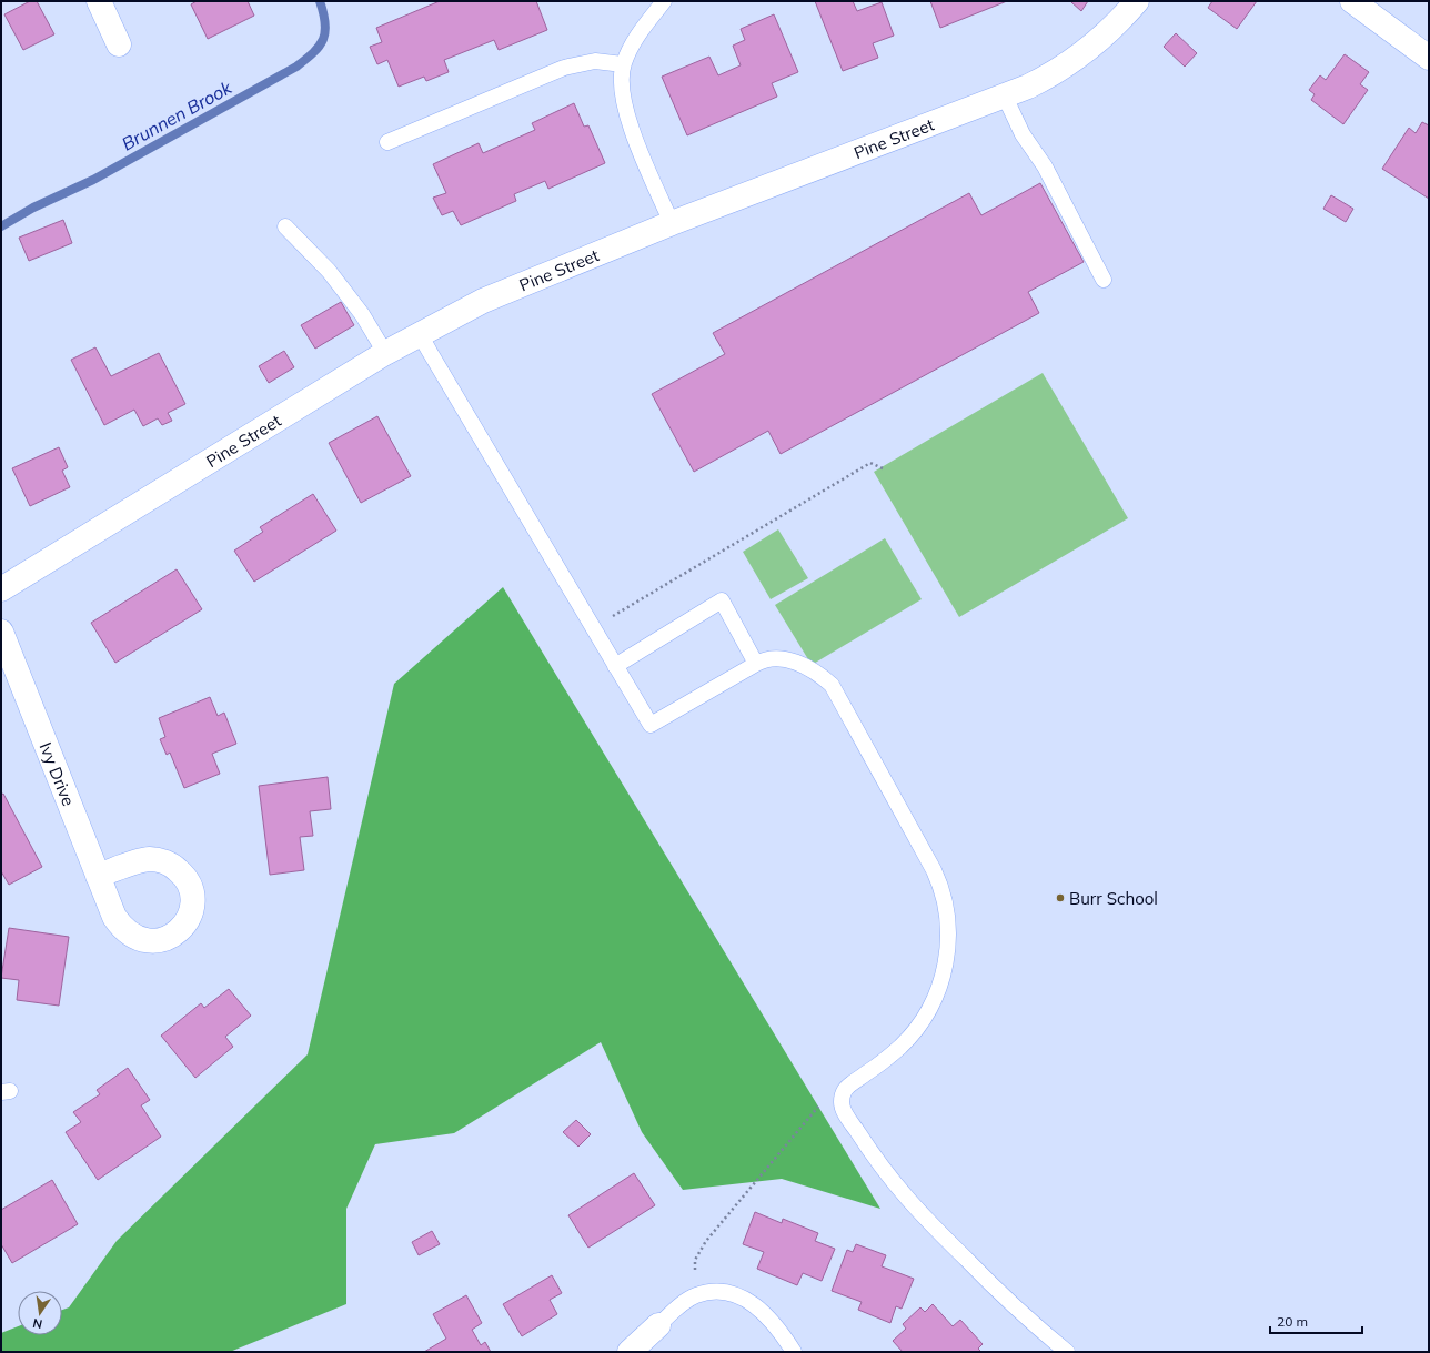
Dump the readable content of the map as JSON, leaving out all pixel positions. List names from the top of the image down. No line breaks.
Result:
{"streets":{"street":["Pine Street","Ivy Drive"]},"water":["Brunnen Brook"],"places":["Burr School"],"scale_bar":"20 m","north":"bottom"}
